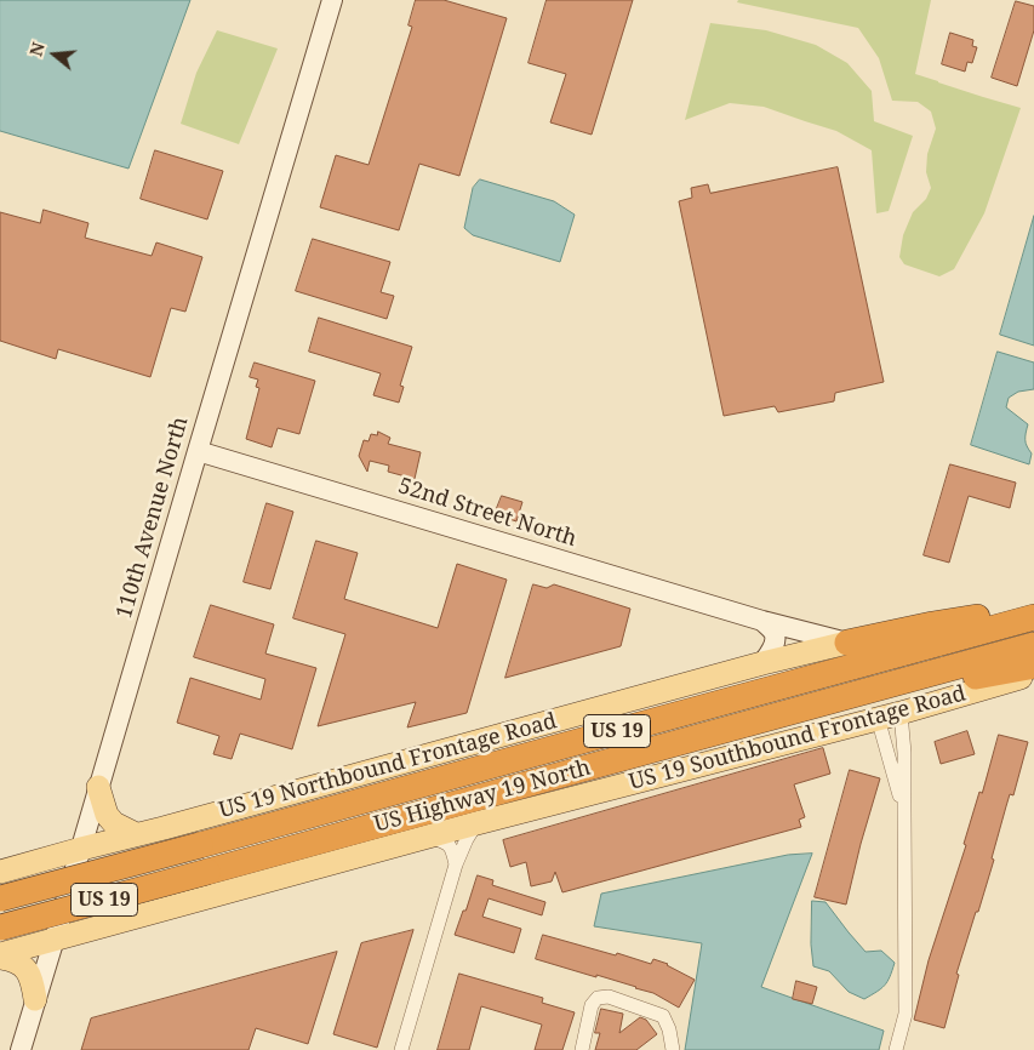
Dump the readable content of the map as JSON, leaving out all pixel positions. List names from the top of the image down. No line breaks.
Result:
{"streets":{"highway":["US 19","US Highway 19 North"],"main road":["US 19 Southbound Frontage Road","US 19 Northbound Frontage Road"],"street":["52nd Street North","110th Avenue North"]},"crossings":[["52nd Street North","110th Avenue North"],["52nd Street North","US 19 Northbound Frontage Road"],["110th Avenue North","US 19 Southbound Frontage Road"],["110th Avenue North","US 19 Northbound Frontage Road"]],"north":"left"}
